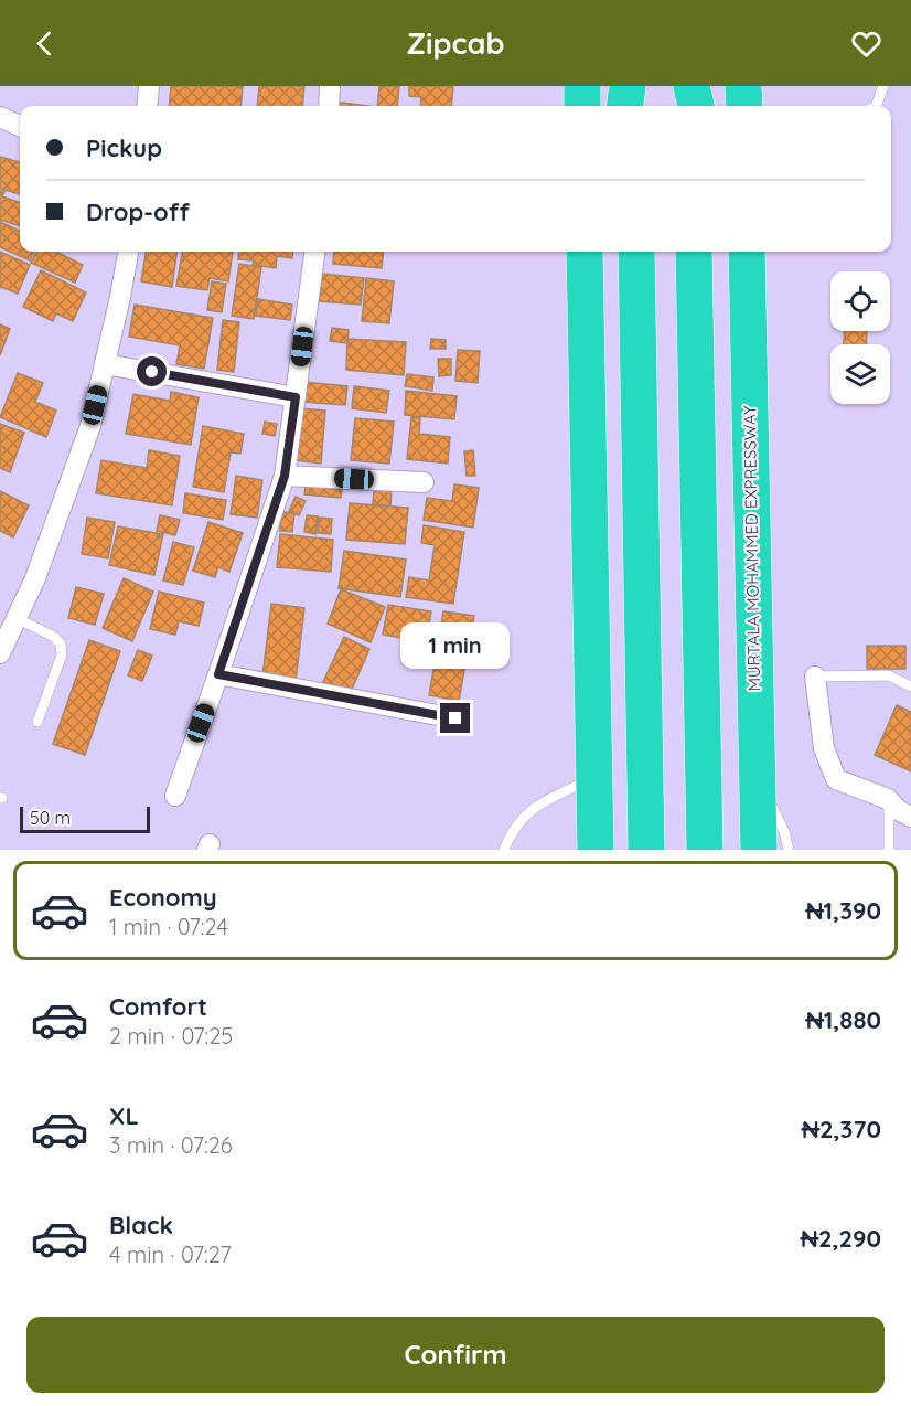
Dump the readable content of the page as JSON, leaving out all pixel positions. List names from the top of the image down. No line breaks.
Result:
{"streets":{"highway":["MURTALA MOHAMMED EXPRESSWAY"]},"scale_bar":"50 m","page":{"header":"Zipcab","banner":["Pickup","Drop-off"],"bubble":"1 min","scale":"50 m","list":[{"name":"Economy","note":"1 min · 07:24","value":"₦1,390"},{"name":"Comfort","note":"2 min · 07:25","value":"₦1,880"},{"name":"XL","note":"3 min · 07:26","value":"₦2,370"},{"name":"Black","note":"4 min · 07:27","value":"₦2,290"}],"buttons":"Confirm"}}
